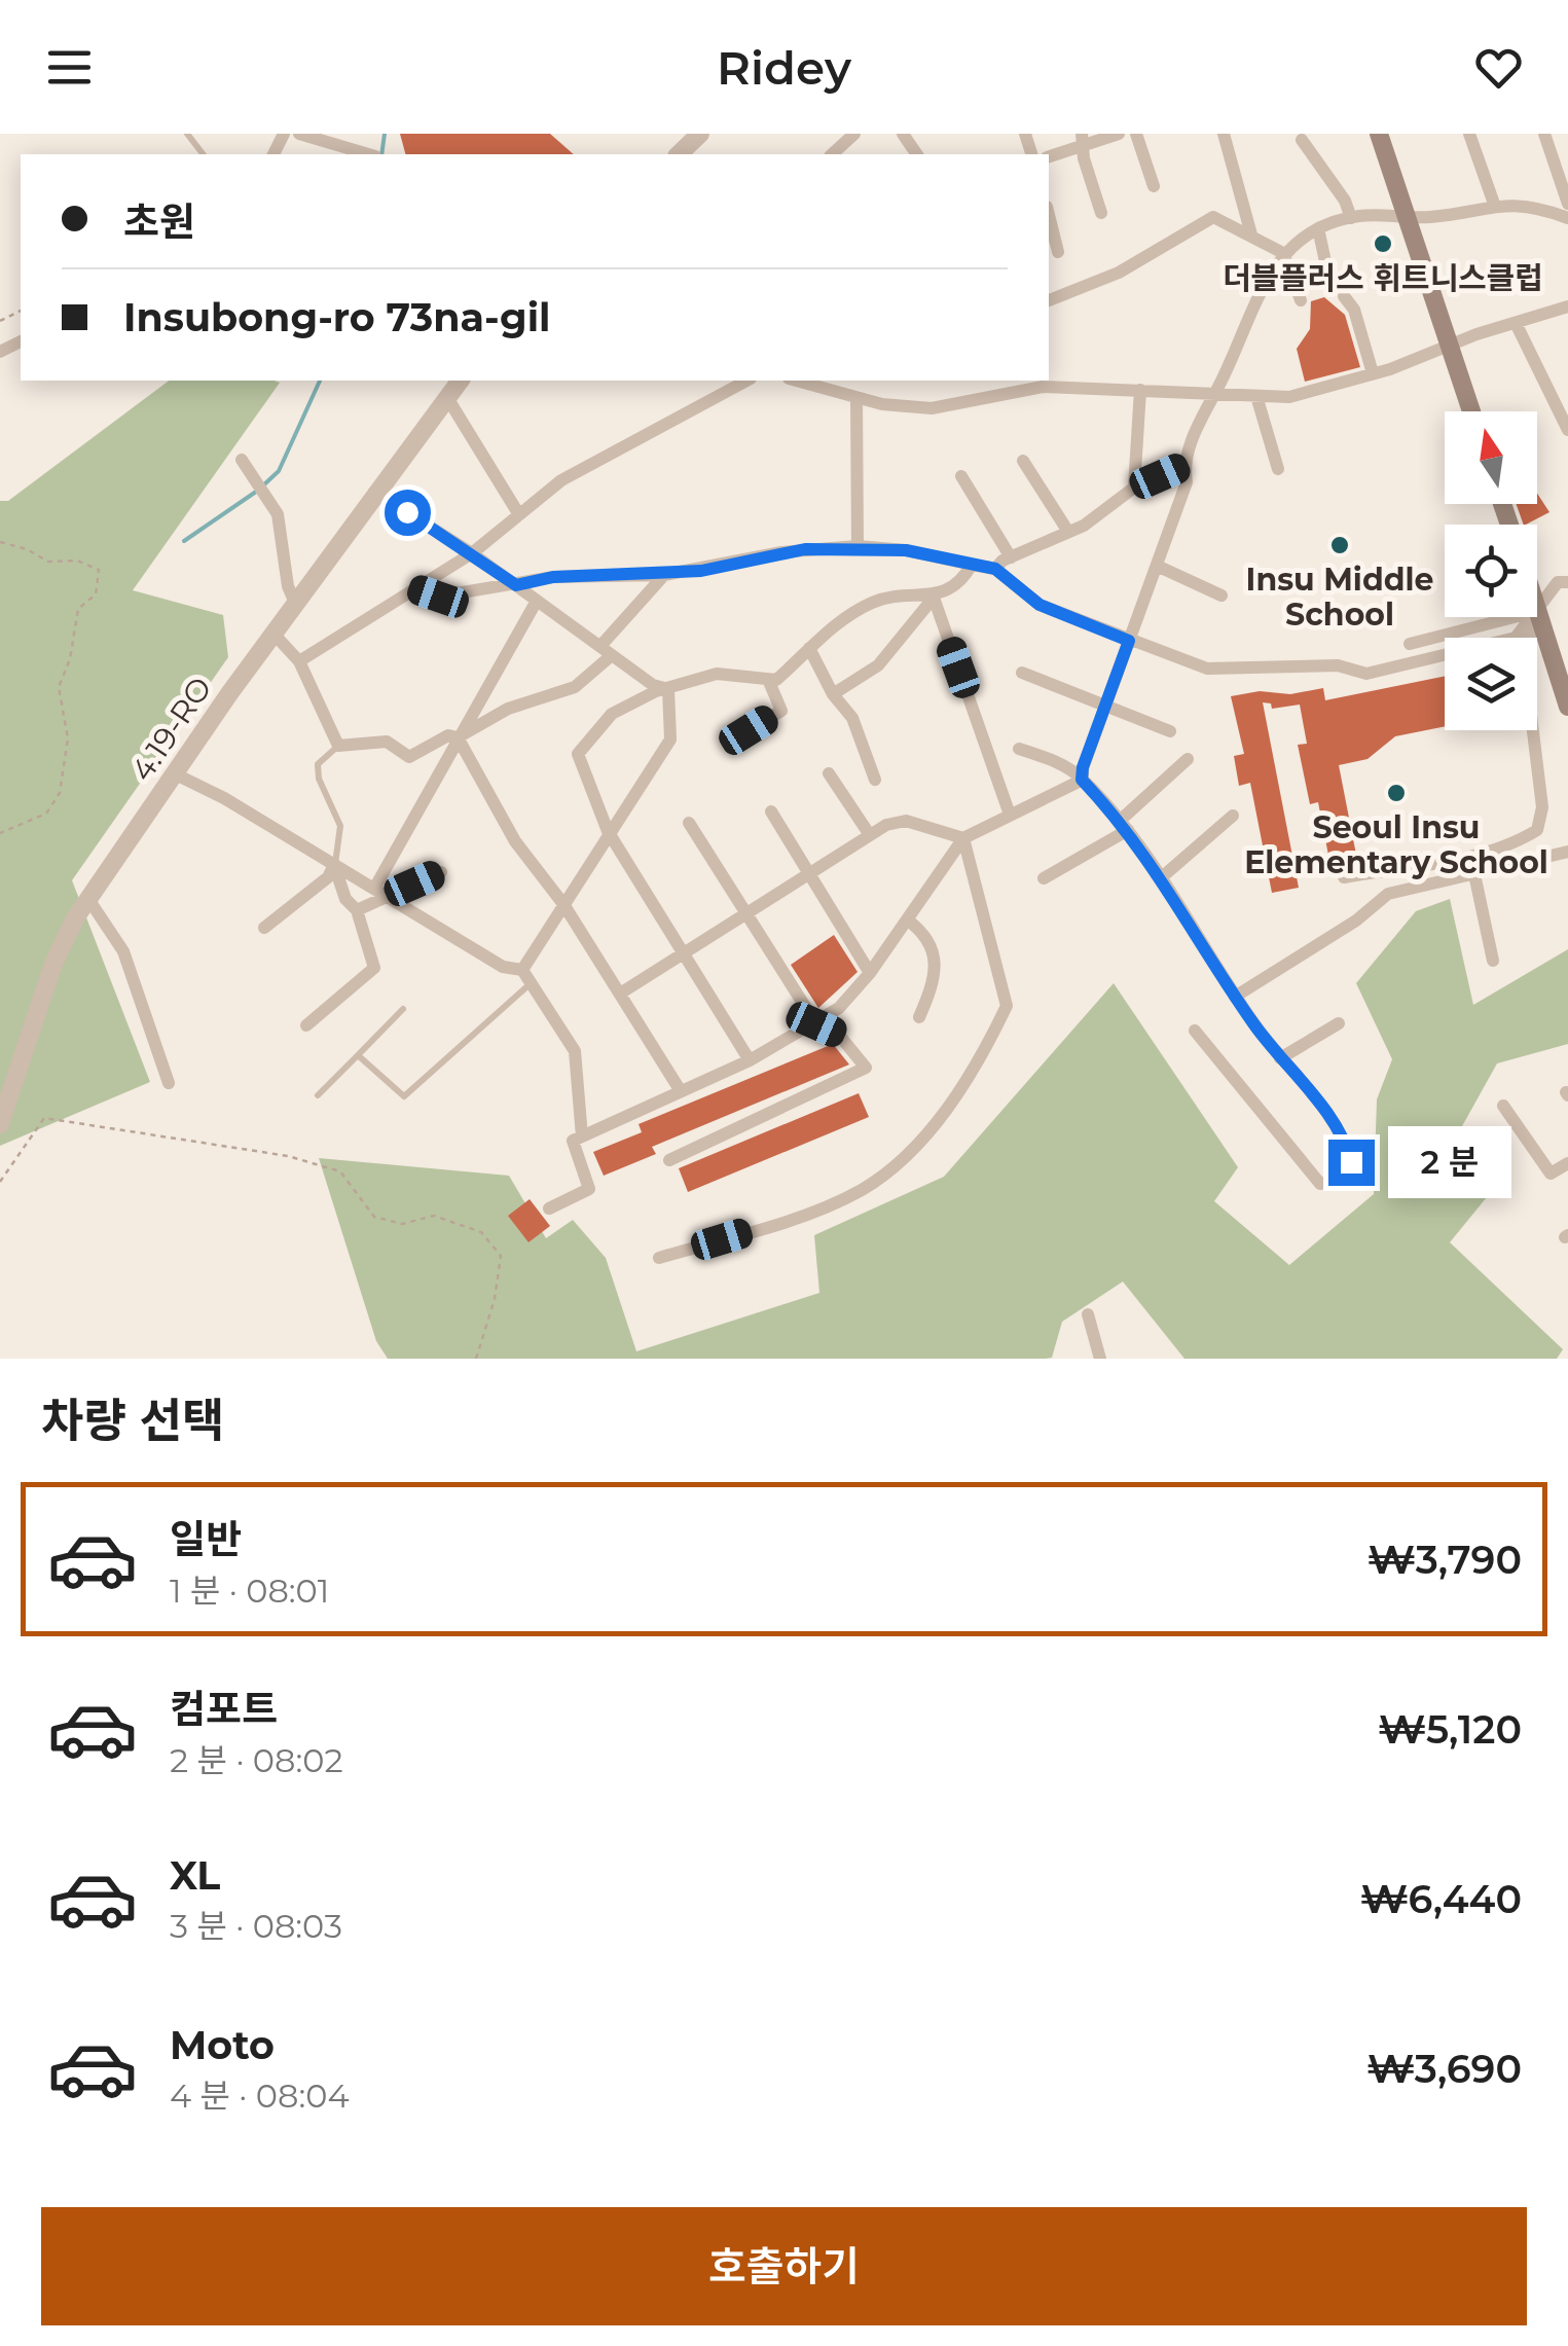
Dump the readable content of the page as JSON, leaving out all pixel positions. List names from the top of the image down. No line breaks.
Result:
{"streets":{"street":["4.19-RO"]},"places":["더블플러스 휘트니스클럽","Insu Middle School","Seoul Insu Elementary School"],"north":"top","page":{"header":"Ridey","banner":["초원","Insubong-ro 73na-gil"],"bubble":"2 분","heading":"차량 선택","list":[{"name":"일반","note":"1 분 · 08:01","value":"₩3,790"},{"name":"컴포트","note":"2 분 · 08:02","value":"₩5,120"},{"name":"XL","note":"3 분 · 08:03","value":"₩6,440"},{"name":"Moto","note":"4 분 · 08:04","value":"₩3,690"}],"buttons":"호출하기"}}
